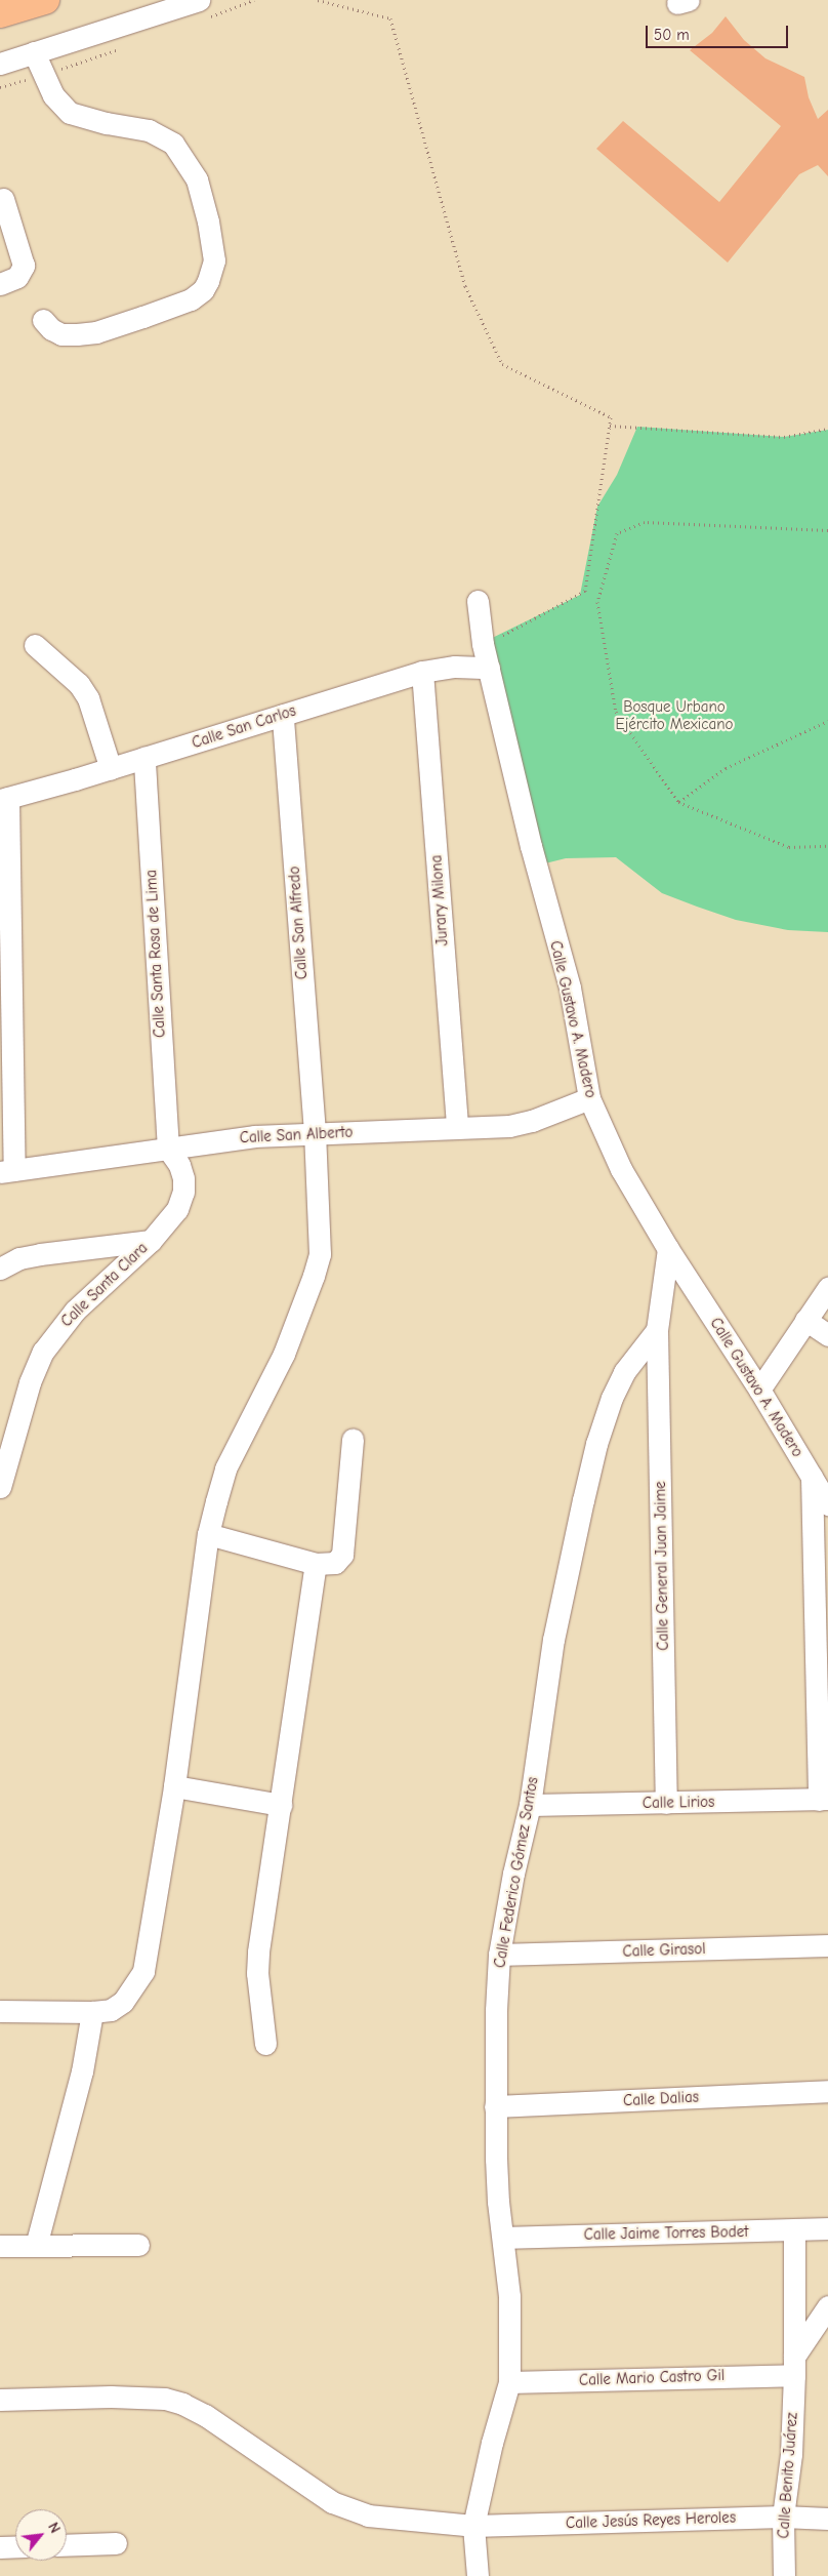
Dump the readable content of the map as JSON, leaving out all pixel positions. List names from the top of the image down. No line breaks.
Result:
{"streets":{"street":["Calle San Carlos","Jurary Milona","Calle San Alfredo","Calle Santa Rosa de Lima","Calle Gustavo A. Madero","Calle San Alberto","Calle Santa Clara","Calle General Juan Jaime","Calle Lirios","Calle Federico Gómez Santos","Calle Girasol","Calle Dalias","Calle Jaime Torres Bodet","Calle Mario Castro Gil","Calle Benito Juárez","Calle Jesús Reyes Heroles"]},"crossings":[["Calle San Carlos","Jurary Milona"],["Calle San Carlos","Calle San Alfredo"],["Calle San Carlos","Calle Santa Rosa de Lima"],["Calle San Carlos","Calle Gustavo A. Madero"],["Jurary Milona","Calle San Alberto"],["Calle San Alfredo","Calle San Alberto"],["Calle Santa Rosa de Lima","Calle San Alberto"],["Calle Santa Rosa de Lima","Calle Santa Clara"],["Calle Gustavo A. Madero","Calle San Alberto"],["Calle San Alberto","Calle Santa Clara"],["Calle General Juan Jaime","Calle Lirios"],["Calle General Juan Jaime","Calle Federico Gómez Santos"],["Calle Lirios","Calle Federico Gómez Santos"],["Calle Federico Gómez Santos","Calle Girasol"],["Calle Federico Gómez Santos","Calle Dalias"],["Calle Federico Gómez Santos","Calle Jaime Torres Bodet"],["Calle Federico Gómez Santos","Calle Mario Castro Gil"],["Calle Federico Gómez Santos","Calle Jesús Reyes Heroles"],["Calle Jaime Torres Bodet","Calle Benito Juárez"],["Calle Mario Castro Gil","Calle Benito Juárez"],["Calle Benito Juárez","Calle Jesús Reyes Heroles"]],"parks":["Bosque Urbano Ejército Mexicano"],"scale_bar":"50 m","north":"top right"}
